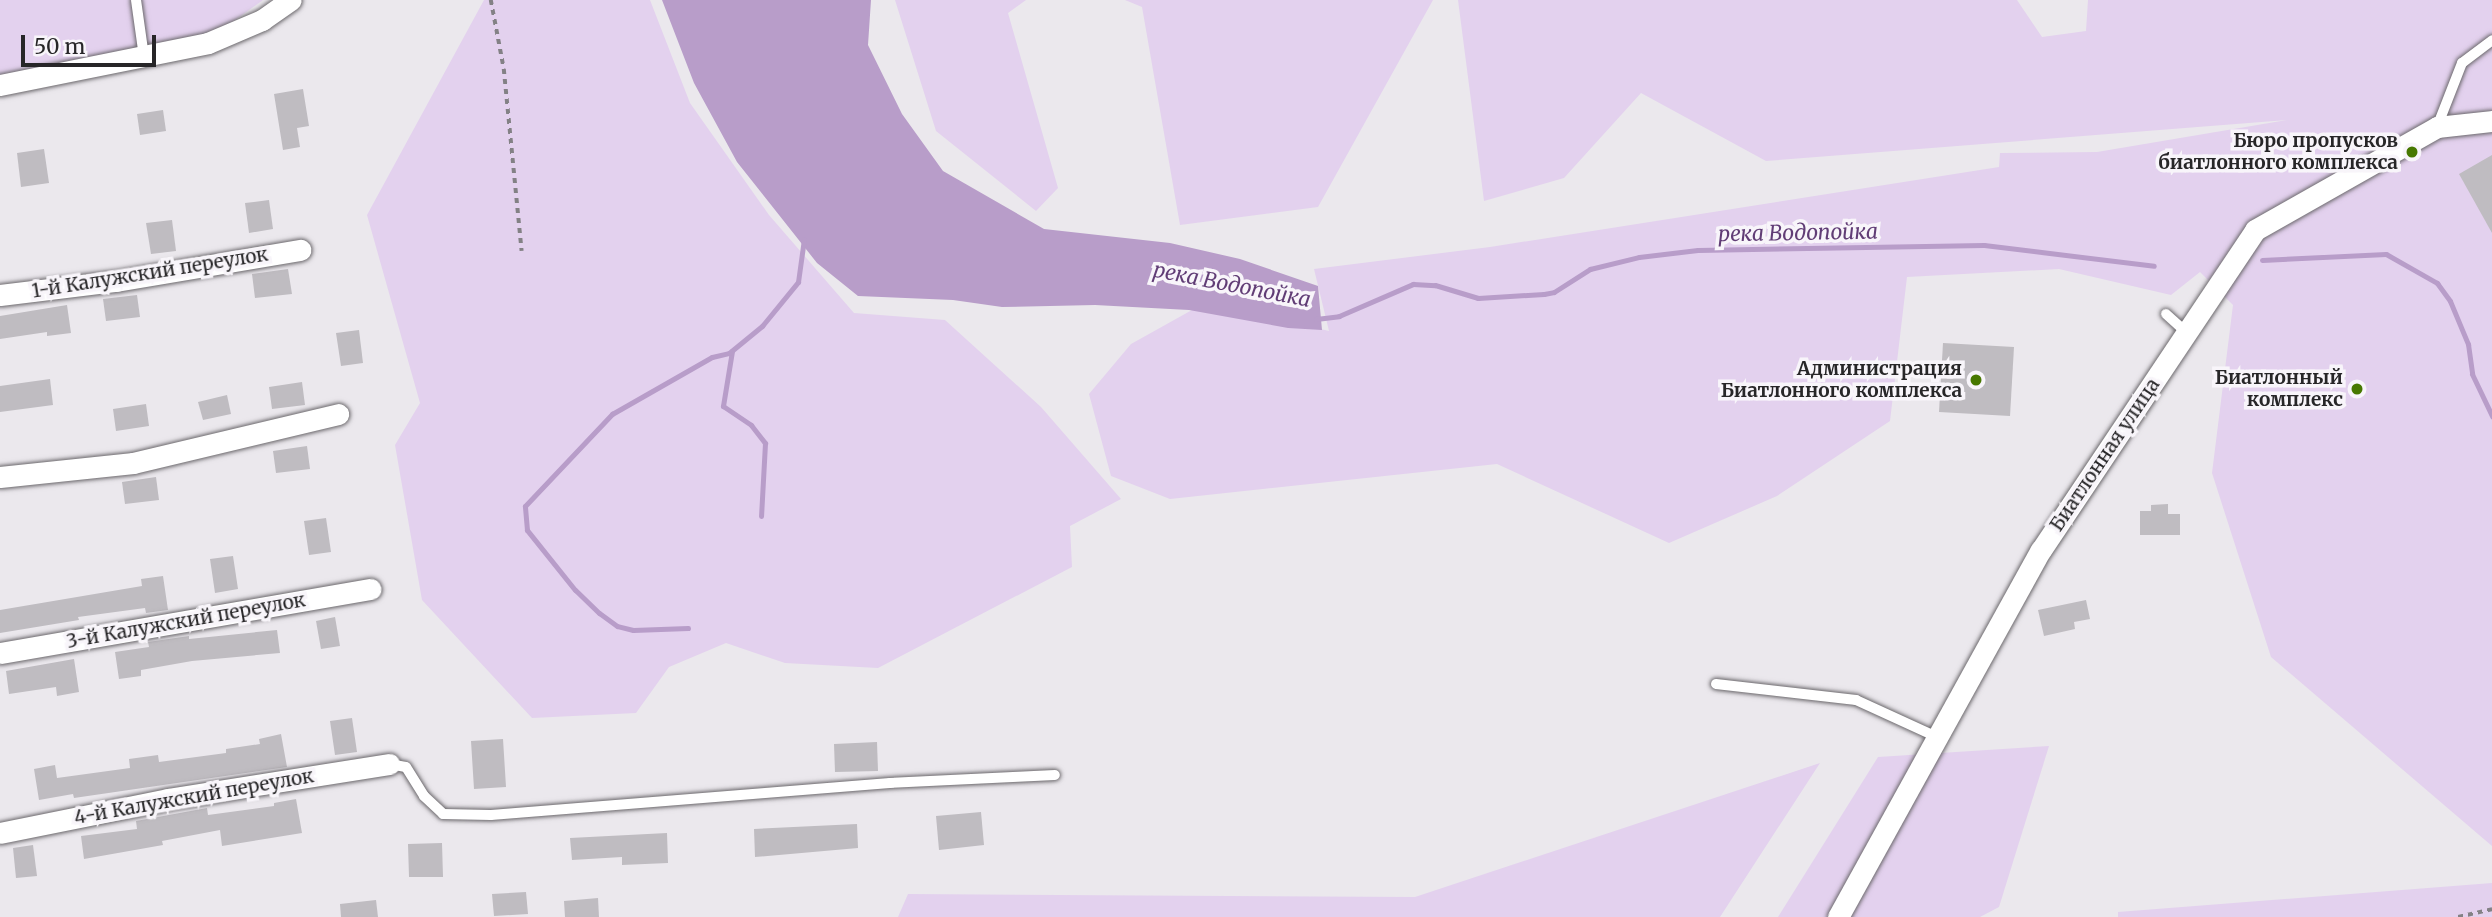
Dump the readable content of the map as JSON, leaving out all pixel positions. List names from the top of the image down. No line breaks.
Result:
{"streets":{"street":["1-й Калужский переулок","Биатлонная улица","3-й Калужский переулок","4-й Калужский переулок"]},"water":["река Водопойка"],"places":["Бюро пропусков биатлонного комплекса","Администрация Биатлонного комплекса","Биатлонный комплекс"],"scale_bar":"50 m"}
